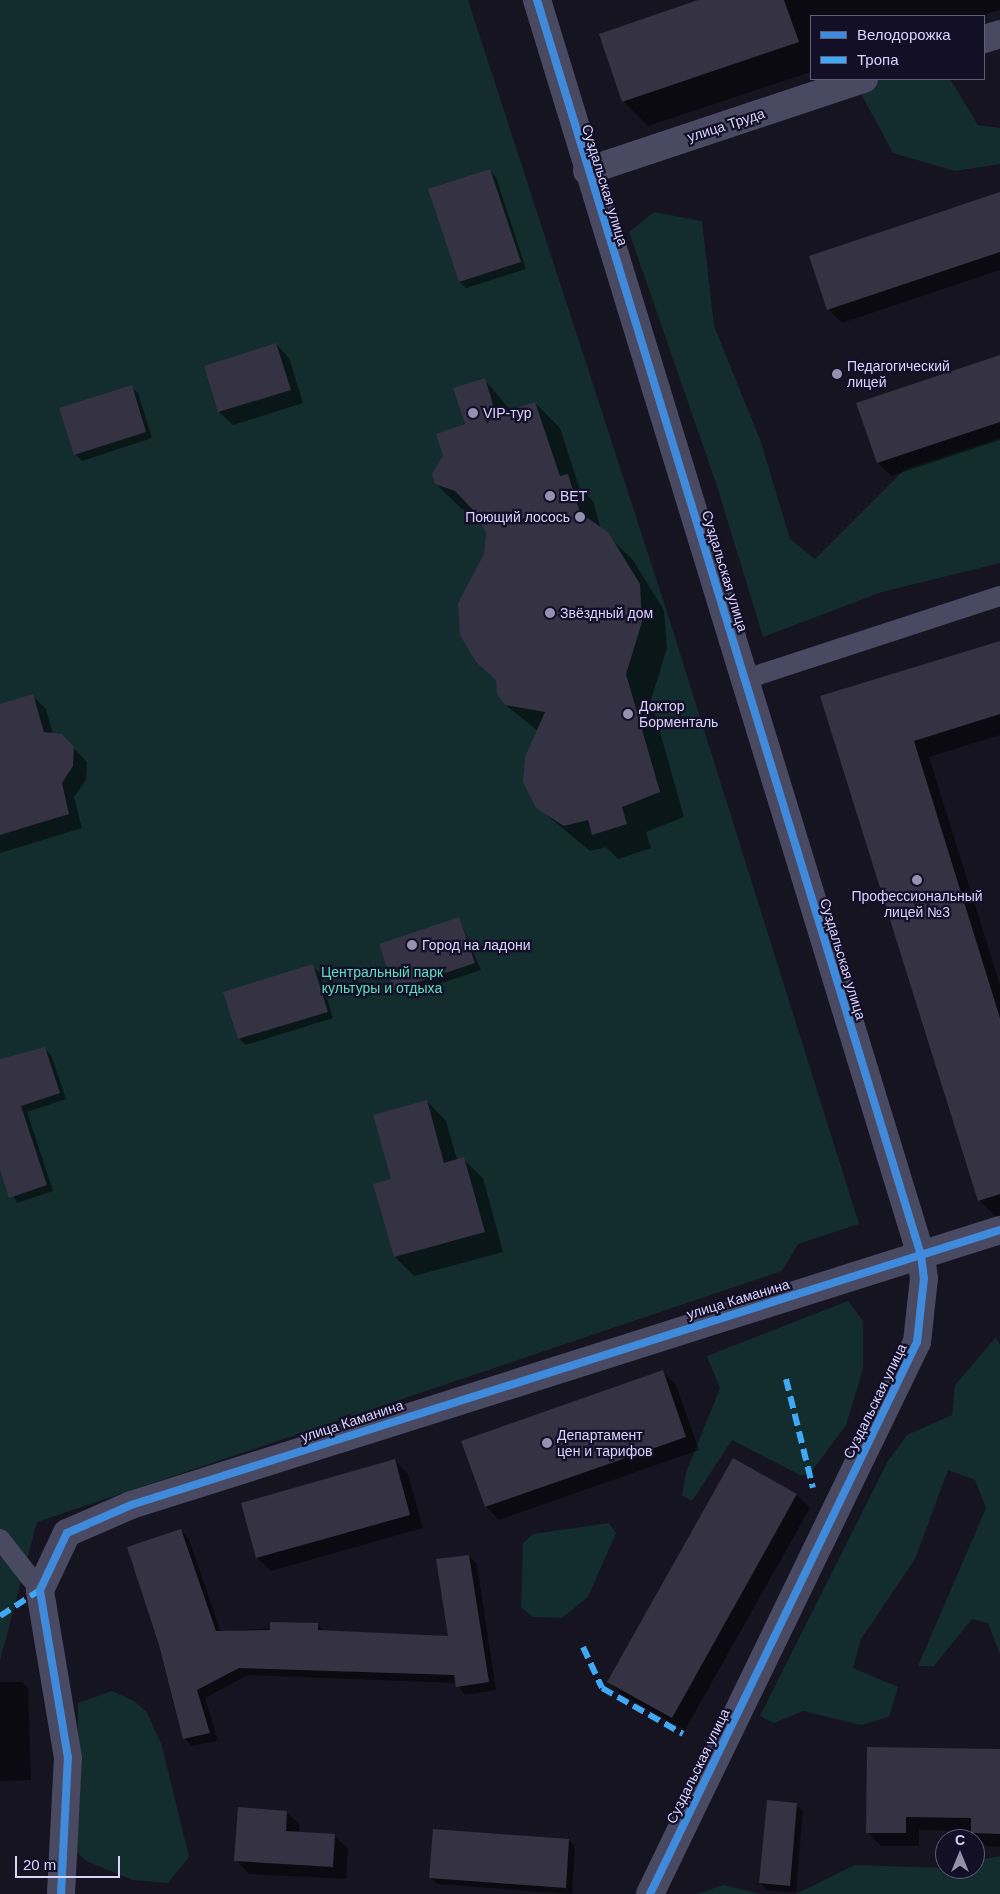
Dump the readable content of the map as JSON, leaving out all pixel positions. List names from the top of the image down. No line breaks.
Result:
{"streets":{"street":["улица Труда","Суздальская улица","улица Каманина"]},"crossings":[["улица Труда","Суздальская улица"],["Суздальская улица","улица Каманина"]],"parks":["Центральный парк культуры и отдыха"],"places":["Педагогический лицей","VIP-тур","BET","Поющий лосось","Звёздный дом","Доктор Борменталь","Профессиональный лицей №3","Город на ладони","Департамент цен и тарифов"],"legend":["Велодорожка","Тропа"],"scale_bar":"20 m","north":"top"}
